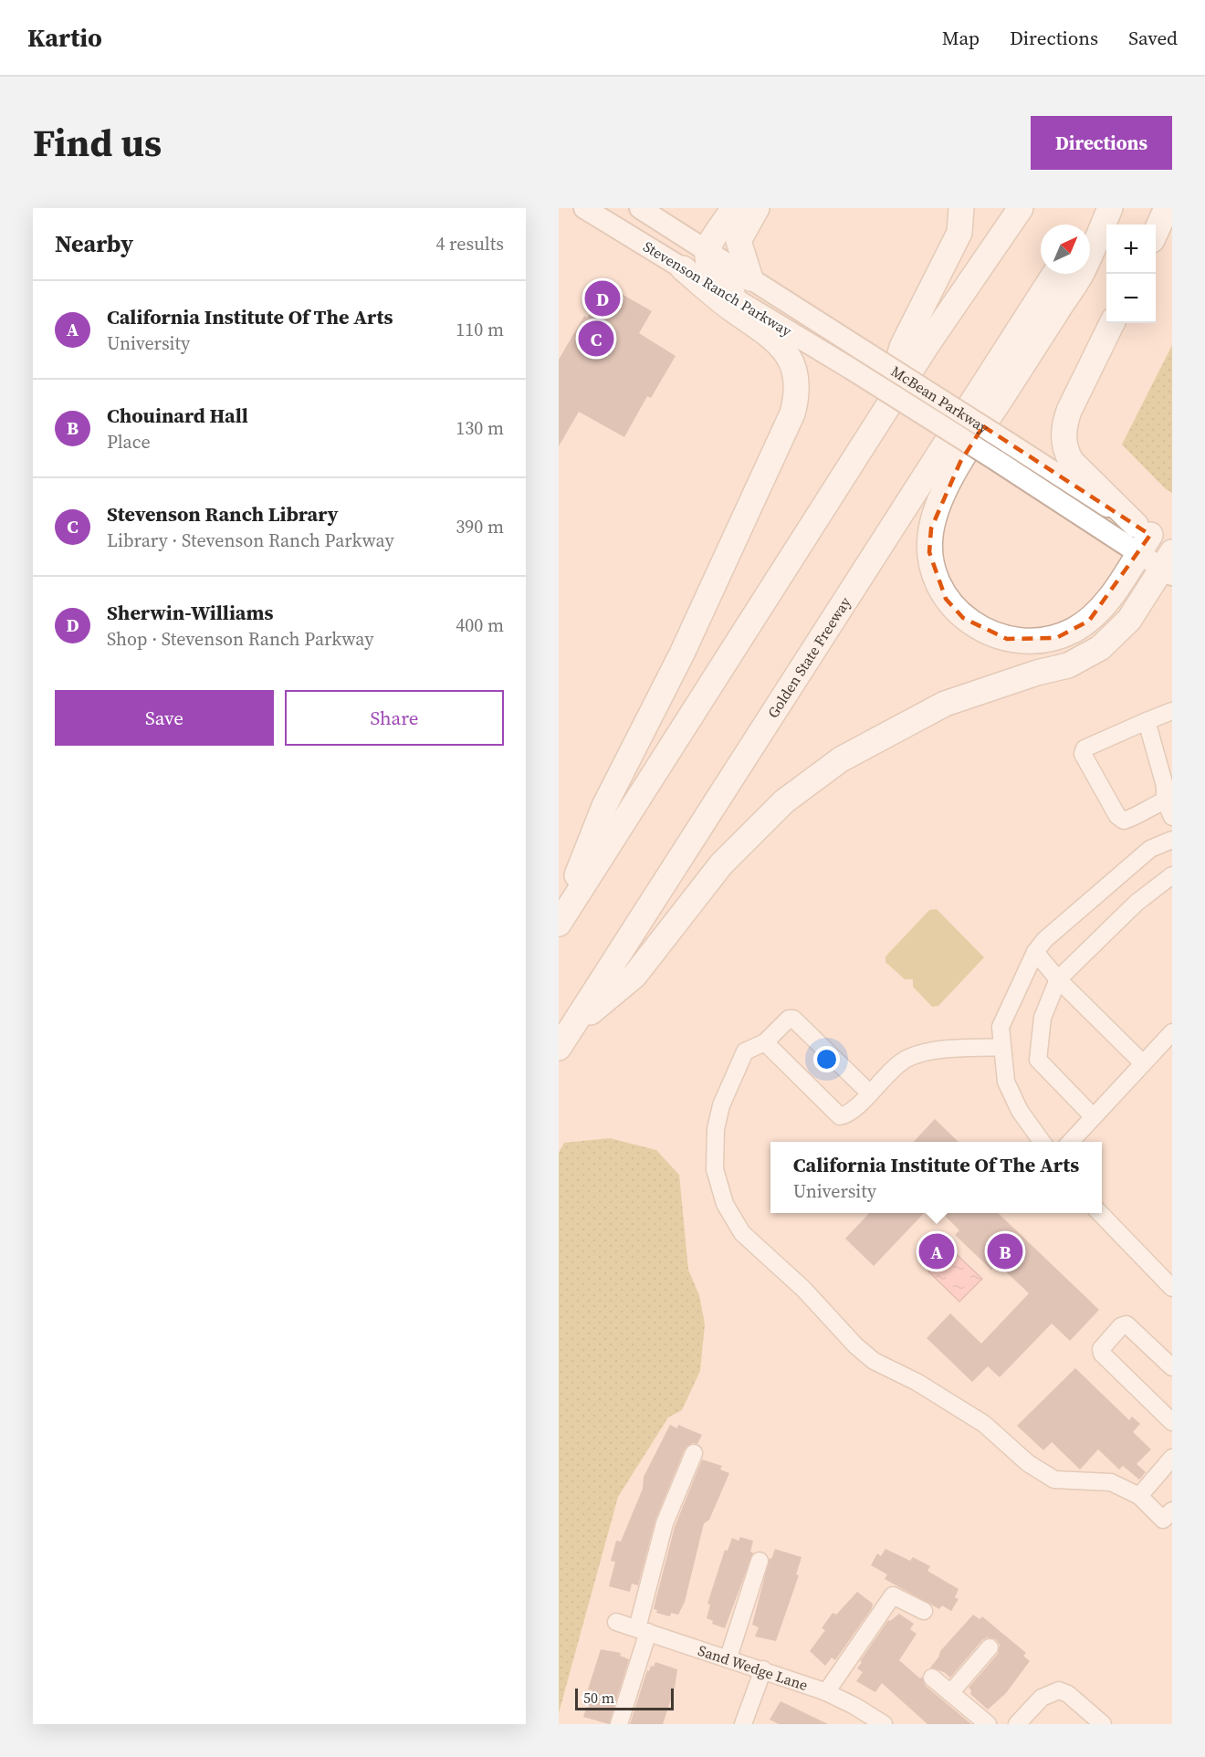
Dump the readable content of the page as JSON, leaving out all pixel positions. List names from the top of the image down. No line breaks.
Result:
{"streets":{"highway":["Golden State Freeway"],"main road":["Stevenson Ranch Parkway","McBean Parkway"],"street":["Sand Wedge Lane"]},"crossings":[["Stevenson Ranch Parkway","McBean Parkway"]],"scale_bar":"50 m","north":"top right","page":{"header":"Kartio","nav":["Map","Directions","Saved"],"title":"Find us","buttons":["Directions",["Save","Share"]],"heading":["Nearby","4 results"],"map_buttons":["+","−"],"pins":["D","C","A","B"],"list":[{"mark":"A","name":"California Institute Of The Arts","note":"University","value":"110 m"},{"mark":"B","name":"Chouinard Hall","note":"Place","value":"130 m"},{"mark":"C","name":"Stevenson Ranch Library","note":"Library · Stevenson Ranch Parkway","value":"390 m"},{"mark":"D","name":"Sherwin-Williams","note":"Shop · Stevenson Ranch Parkway","value":"400 m"}],"popup":["California Institute Of The Arts","University"],"scale":"50 m"}}
